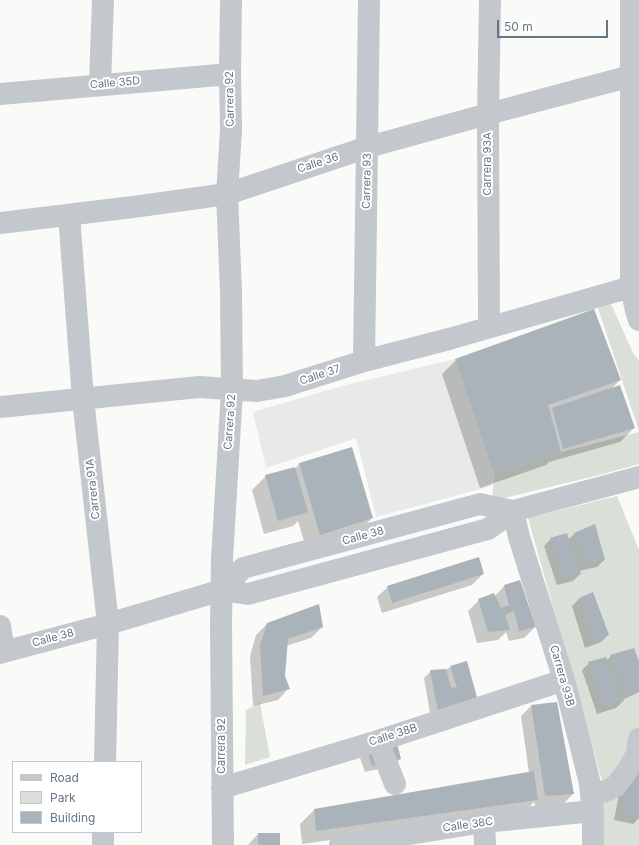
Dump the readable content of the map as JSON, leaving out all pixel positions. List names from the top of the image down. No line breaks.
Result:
{"streets":{"street":["Calle 35D","Carrera 92","Calle 36","Carrera 93A","Carrera 93","Calle 37","Carrera 91A","Calle 38","Carrera 93B","Calle 38B","Calle 38C"]},"crossings":[["Calle 35D","Carrera 92"],["Carrera 92","Calle 36"],["Carrera 92","Calle 37"],["Carrera 92","Calle 38"],["Carrera 92","Calle 38B"],["Calle 36","Carrera 93A"],["Calle 36","Carrera 93"],["Calle 36","Carrera 91A"],["Carrera 93A","Calle 37"],["Carrera 93","Calle 37"],["Calle 37","Carrera 91A"],["Carrera 91A","Calle 38"],["Calle 38","Carrera 93B"],["Carrera 93B","Calle 38B"],["Carrera 93B","Calle 38C"]],"legend":["Road","Park","Building"],"scale_bar":"50 m"}
